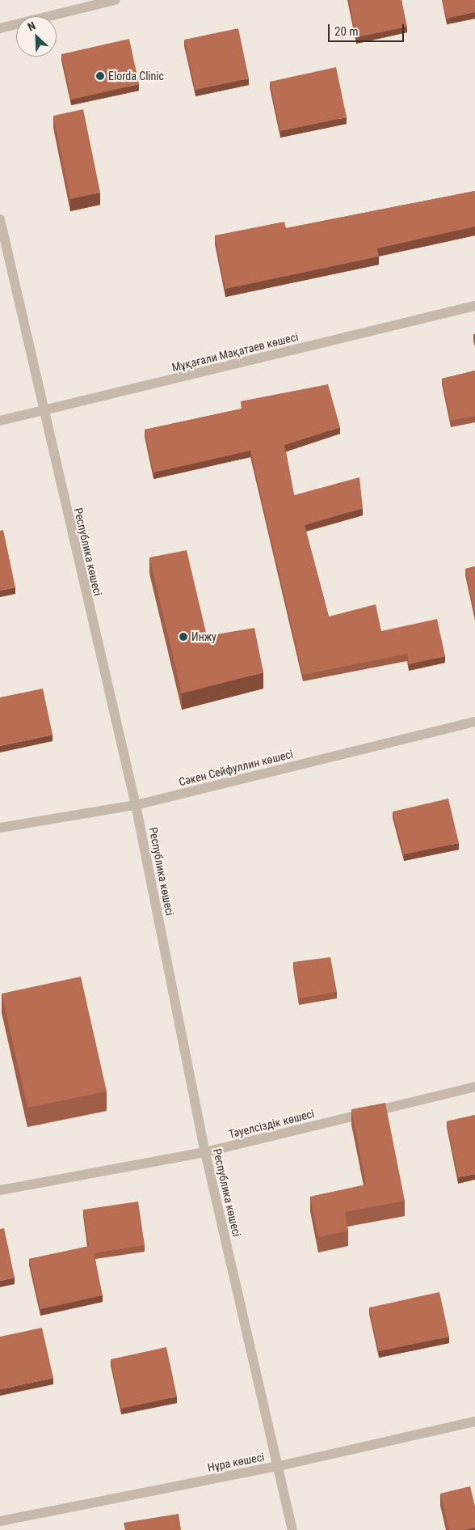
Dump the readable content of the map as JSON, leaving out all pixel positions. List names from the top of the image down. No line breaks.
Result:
{"streets":{"street":["Мұқағали Мақатаев көшесі","Республика көшесі","Сәкен Сейфуллин көшесі","Тәуелсіздік көшесі","Нұра көшесі"]},"crossings":[["Мұқағали Мақатаев көшесі","Республика көшесі"],["Республика көшесі","Сәкен Сейфуллин көшесі"],["Республика көшесі","Тәуелсіздік көшесі"],["Республика көшесі","Нұра көшесі"]],"places":["Elorda Clinic","Инжу"],"scale_bar":"20 m","north":"top left"}
